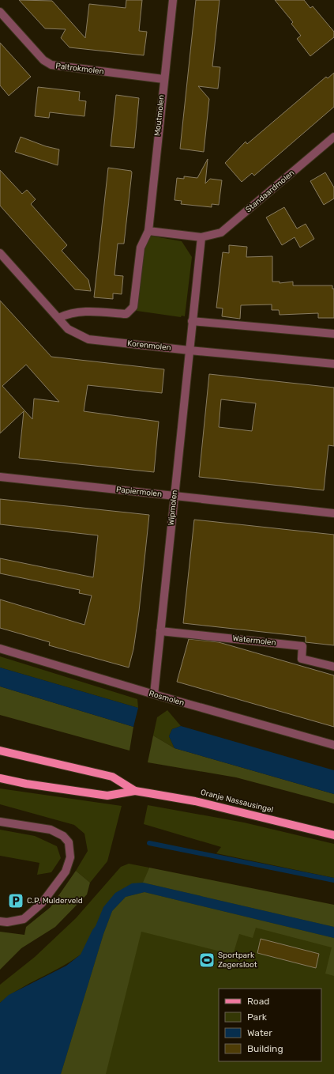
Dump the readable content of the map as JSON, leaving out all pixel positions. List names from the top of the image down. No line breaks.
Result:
{"streets":{"main road":["Oranje Nassausingel"],"street":["Paltrokmolen","Moutmolen","Standaardmolen","Korenmolen","Papiermolen","Wipmolen","Watermolen","Rosmolen"]},"crossings":[["Paltrokmolen","Moutmolen"],["Moutmolen","Korenmolen"],["Korenmolen","Wipmolen"],["Papiermolen","Wipmolen"],["Wipmolen","Watermolen"],["Wipmolen","Rosmolen"]],"places":{"parking":["C.P. Mulderveld"],"sports":["Sportpark Zegersloot"]},"legend":["Road","Park","Water","Building"]}
